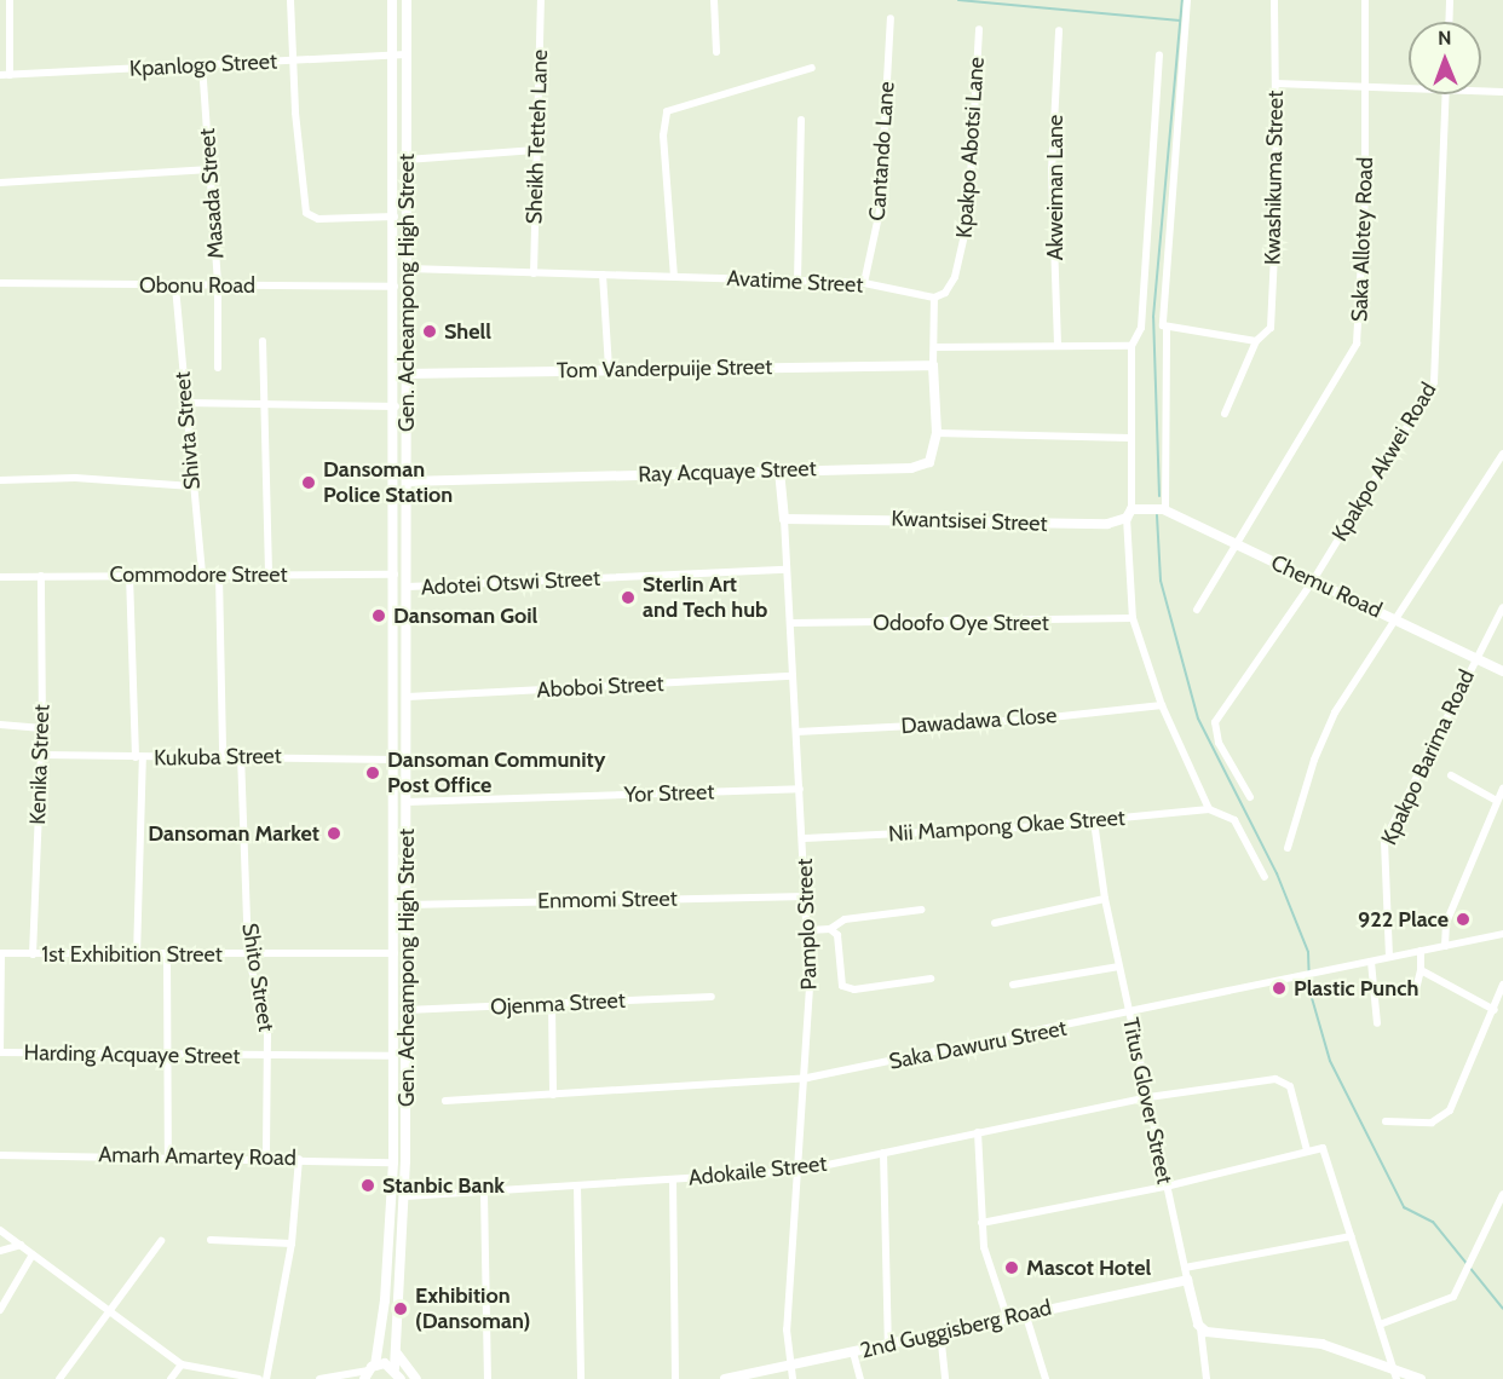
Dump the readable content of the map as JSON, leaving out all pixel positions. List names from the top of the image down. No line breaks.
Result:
{"streets":{"main road":["Gen. Acheampong High Street","Tom Vanderpuije Street","Ray Acquaye Street","Kwantsisei Street","Chemu Road","Pamplo Street","Titus Glover Street","2nd Guggisberg Road"],"street":["Kpanlogo Street","Sheikh Tetteh Lane","Kpakpo Abotsi Lane","Cantando Lane","Kwashikuma Street","Akweiman Lane","Masada Street","Saka Allotey Road","Avatime Street","Obonu Road","Shivta Street","Kpakpo Akwei Road","Commodore Street","Adotei Otswi Street","Odoofo Oye Street","Aboboi Street","Dawadawa Close","Kukuba Street","Kpakpo Barima Road","Kenika Street","Yor Street","Nii Mampong Okae Street","Enmomi Street","1st Exhibition Street","Shito Street","Ojenma Street","Saka Dawuru Street","Harding Acquaye Street","Amarh Amartey Road","Adokaile Street"]},"crossings":[["Kpanlogo Street","Masada Street"],["Kpanlogo Street","Gen. Acheampong High Street"],["Sheikh Tetteh Lane","Avatime Street"],["Kpakpo Abotsi Lane","Avatime Street"],["Cantando Lane","Avatime Street"],["Masada Street","Obonu Road"],["Saka Allotey Road","Chemu Road"],["Avatime Street","Gen. Acheampong High Street"],["Obonu Road","Gen. Acheampong High Street"],["Obonu Road","Shivta Street"],["Gen. Acheampong High Street","Tom Vanderpuije Street"],["Gen. Acheampong High Street","Ray Acquaye Street"],["Gen. Acheampong High Street","Commodore Street"],["Gen. Acheampong High Street","Adotei Otswi Street"],["Gen. Acheampong High Street","Aboboi Street"],["Gen. Acheampong High Street","Kukuba Street"],["Gen. Acheampong High Street","Yor Street"],["Gen. Acheampong High Street","Enmomi Street"],["Gen. Acheampong High Street","1st Exhibition Street"],["Gen. Acheampong High Street","Ojenma Street"],["Gen. Acheampong High Street","Harding Acquaye Street"],["Gen. Acheampong High Street","Amarh Amartey Road"],["Gen. Acheampong High Street","Adokaile Street"],["Tom Vanderpuije Street","Ray Acquaye Street"],["Shivta Street","Commodore Street"],["Kpakpo Akwei Road","Chemu Road"],["Ray Acquaye Street","Pamplo Street"],["Kwantsisei Street","Chemu Road"],["Kwantsisei Street","Pamplo Street"],["Commodore Street","Kenika Street"],["Adotei Otswi Street","Pamplo Street"],["Chemu Road","Kpakpo Barima Road"],["Odoofo Oye Street","Pamplo Street"],["Aboboi Street","Pamplo Street"],["Dawadawa Close","Pamplo Street"],["Kukuba Street","Kenika Street"],["Kukuba Street","Shito Street"],["Kpakpo Barima Road","Saka Dawuru Street"],["Kenika Street","1st Exhibition Street"],["Yor Street","Pamplo Street"],["Nii Mampong Okae Street","Pamplo Street"],["Nii Mampong Okae Street","Titus Glover Street"],["Enmomi Street","Pamplo Street"],["Pamplo Street","Saka Dawuru Street"],["Pamplo Street","Adokaile Street"],["Pamplo Street","2nd Guggisberg Road"],["1st Exhibition Street","Shito Street"],["Shito Street","Harding Acquaye Street"],["Shito Street","Amarh Amartey Road"],["Saka Dawuru Street","Titus Glover Street"],["Titus Glover Street","Adokaile Street"],["Titus Glover Street","2nd Guggisberg Road"]],"places":["Shell","Dansoman Police Station","Sterlin Art and Tech hub","Dansoman Goil","Dansoman Community Post Office","Dansoman Market","922 Place","Plastic Punch","Stanbic Bank","Mascot Hotel","Exhibition (Dansoman)"],"north":"top"}
